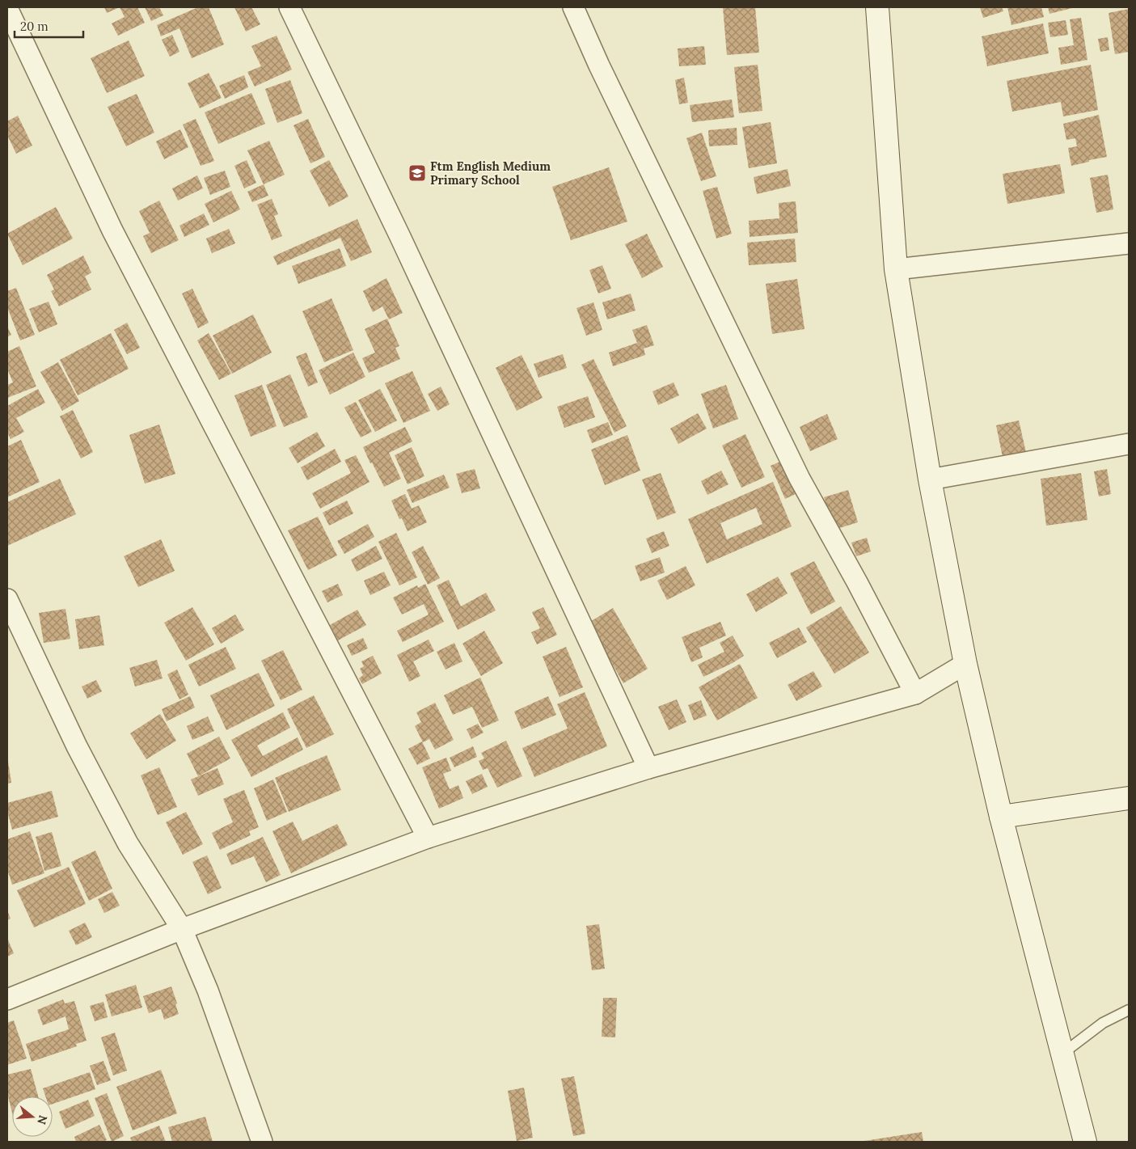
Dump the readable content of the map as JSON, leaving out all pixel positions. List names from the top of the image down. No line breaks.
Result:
{"places":{"school or university":["Ftm English Medium Primary School"]},"scale_bar":"20 m","north":"right"}
